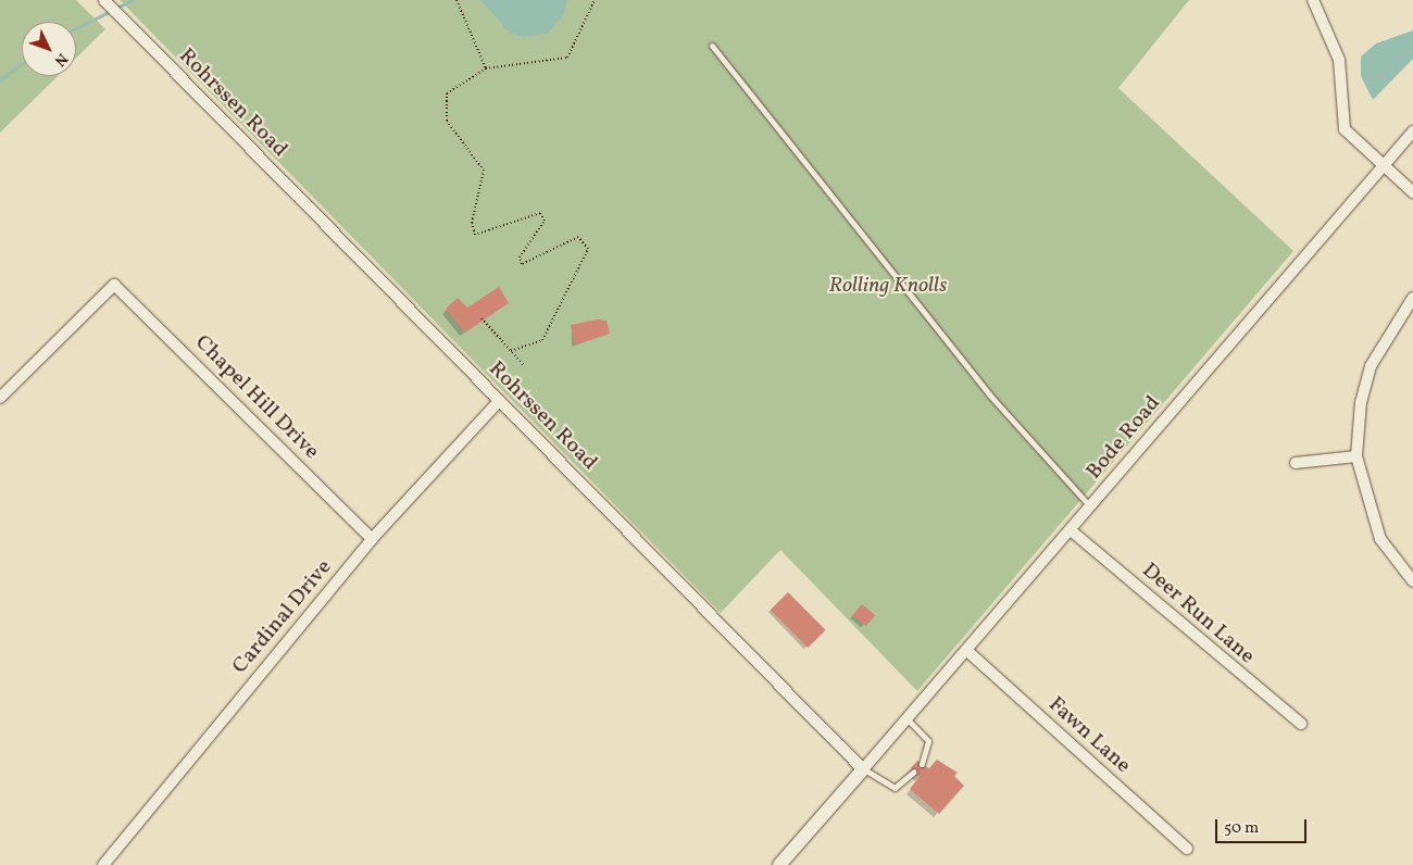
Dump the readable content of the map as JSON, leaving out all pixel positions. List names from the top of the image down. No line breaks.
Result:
{"streets":{"street":["Rohrssen Road","Chapel Hill Drive","Bode Road","Deer Run Lane","Cardinal Drive","Fawn Lane"]},"crossings":[["Rohrssen Road","Bode Road"],["Rohrssen Road","Cardinal Drive"],["Chapel Hill Drive","Cardinal Drive"],["Bode Road","Deer Run Lane"],["Bode Road","Fawn Lane"]],"parks":["Rolling Knolls"],"scale_bar":"50 m","north":"bottom right"}
